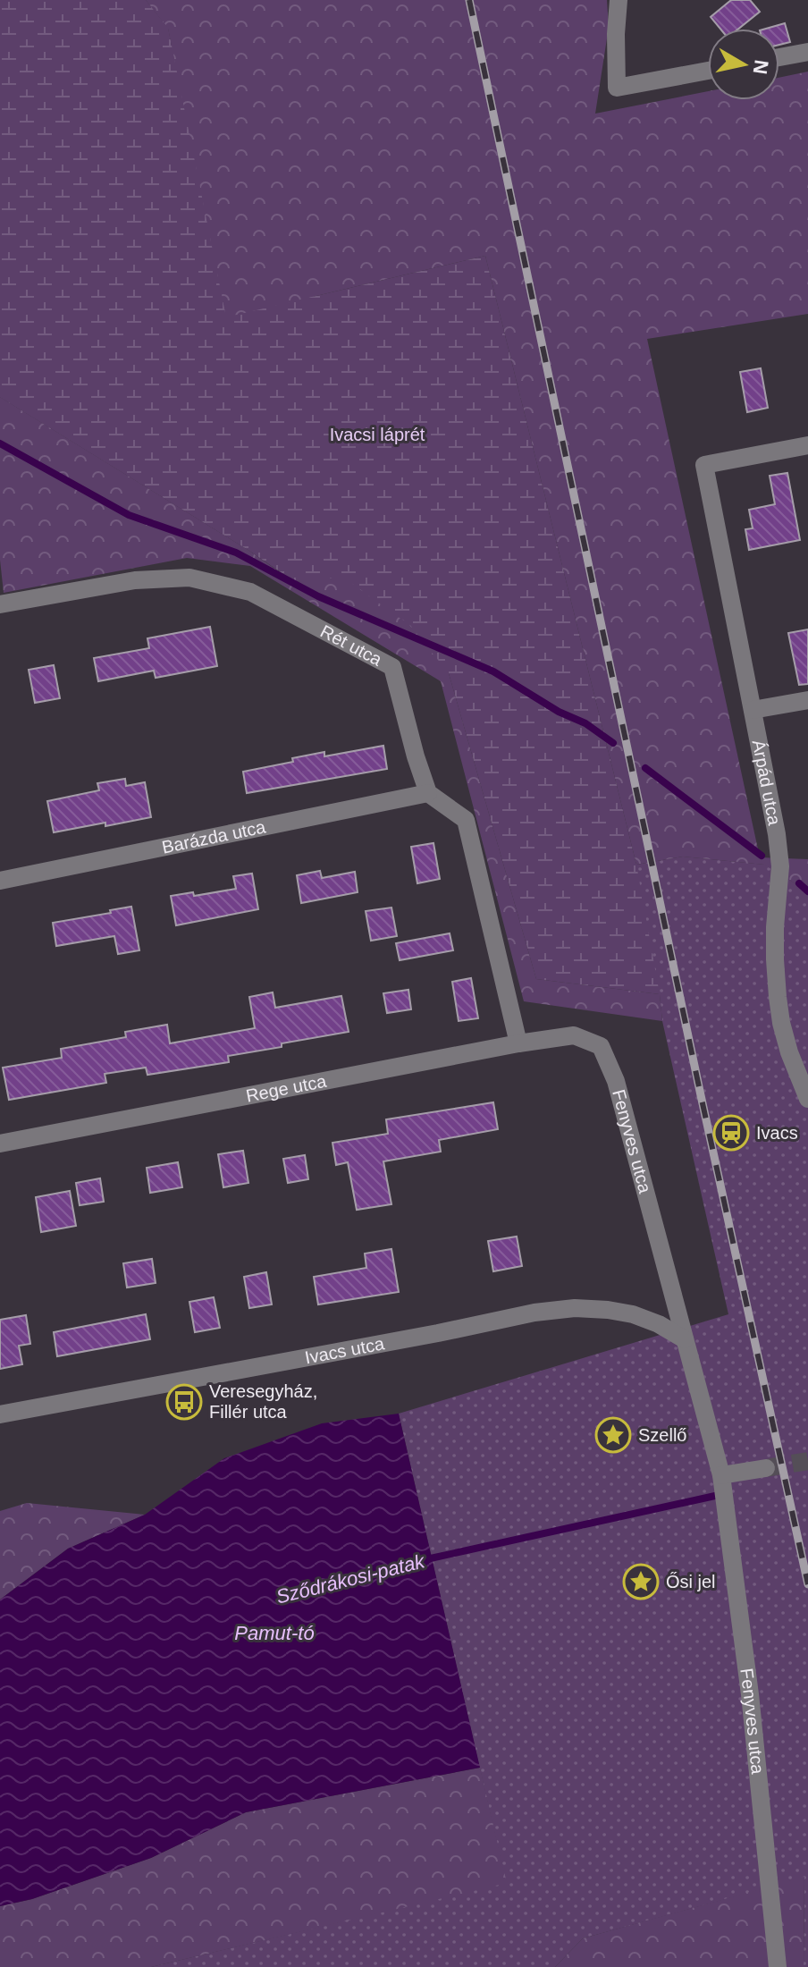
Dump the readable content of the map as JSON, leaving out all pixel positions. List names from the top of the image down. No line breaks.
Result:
{"streets":{"street":["Rét utca","Árpád utca","Barázda utca","Rege utca","Fenyves utca","Ivacs utca"]},"crossings":[["Rét utca","Barázda utca"],["Rege utca","Fenyves utca"],["Fenyves utca","Ivacs utca"]],"water":["Sződrákosi-patak","Pamut-tó"],"parks":["Ivacsi láprét"],"places":{"station":["Ivacs"],"bus stop":["Veresegyház, Fillér utca"],"place":["Szellő","Ősi jel"]},"north":"right"}
